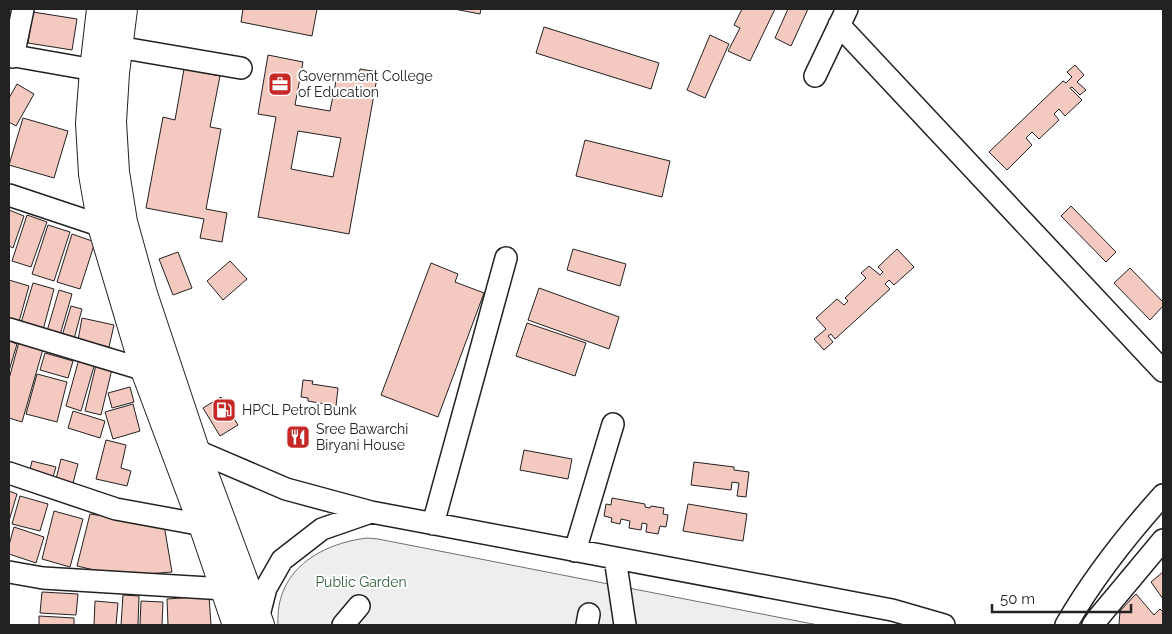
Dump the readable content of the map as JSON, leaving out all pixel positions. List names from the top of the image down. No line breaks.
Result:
{"parks":["Public Garden"],"places":{"office":["Government College of Education"],"fuel station":["HPCL Petrol Bunk"],"restaurant":["Sree Bawarchi Biryani House"]},"scale_bar":"50 m"}
